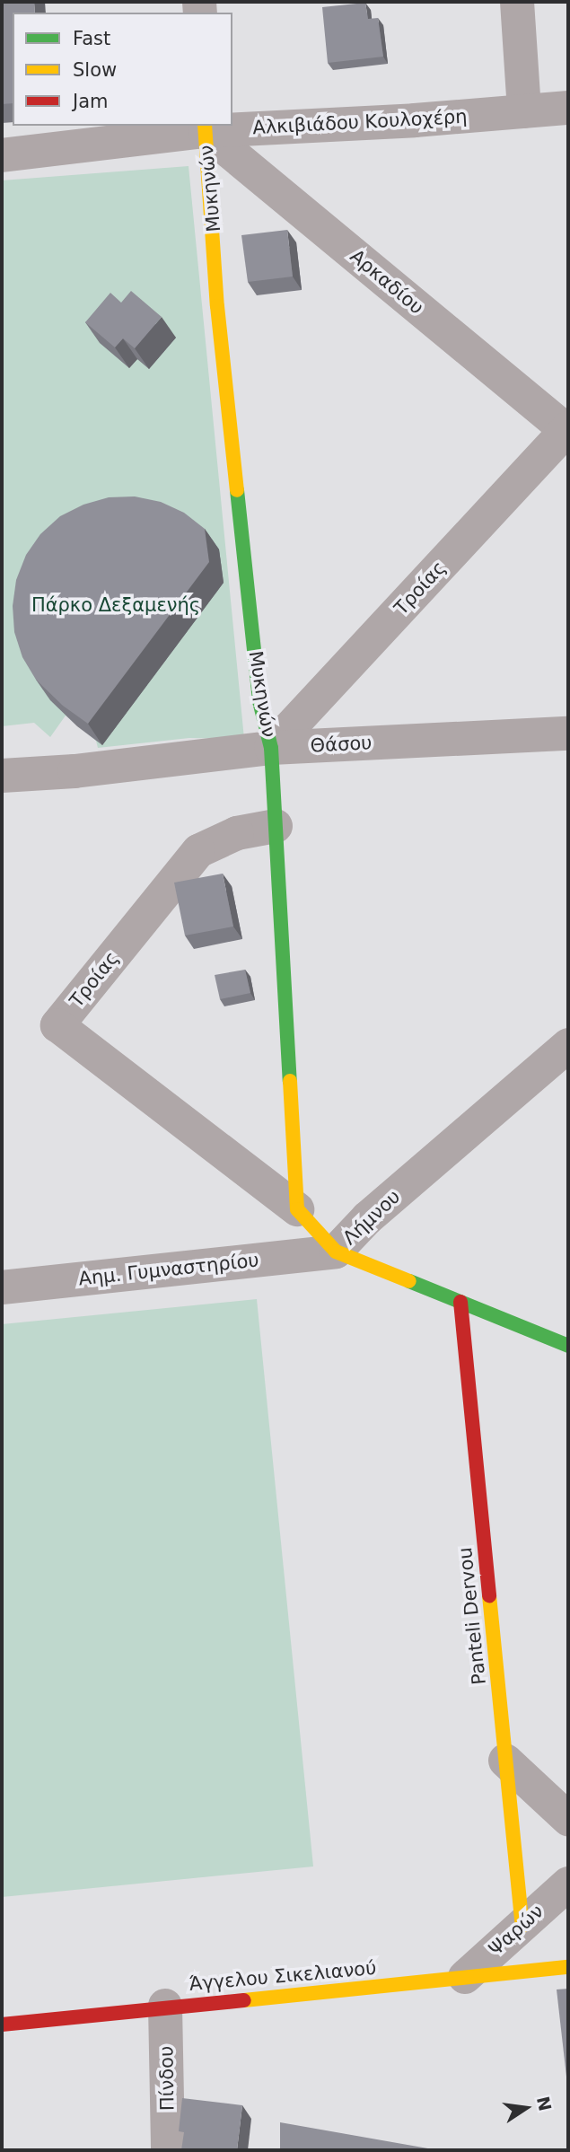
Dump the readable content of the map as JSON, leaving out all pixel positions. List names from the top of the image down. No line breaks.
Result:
{"streets":{"street":["Αλκιβιάδου Κουλοχέρη","Μυκηνών","Αρκαδίου","Τροίας","Θάσου","Λήμνου","Αημ. Γυμναστηρίου","Panteli Dervou","Ψαρών","Άγγελου Σικελιανού","Πίνδου"]},"crossings":[["Αλκιβιάδου Κουλοχέρη","Μυκηνών"],["Αλκιβιάδου Κουλοχέρη","Αρκαδίου"],["Μυκηνών","Αρκαδίου"],["Μυκηνών","Τροίας"],["Μυκηνών","Θάσου"],["Αρκαδίου","Τροίας"],["Τροίας","Θάσου"],["Λήμνου","Αημ. Γυμναστηρίου"],["Λήμνου","Panteli Dervou"],["Panteli Dervou","Ψαρών"],["Ψαρών","Άγγελου Σικελιανού"],["Άγγελου Σικελιανού","Πίνδου"]],"parks":["Πάρκο Δεξαμενής"],"legend":["Fast","Slow","Jam"],"north":"right"}
